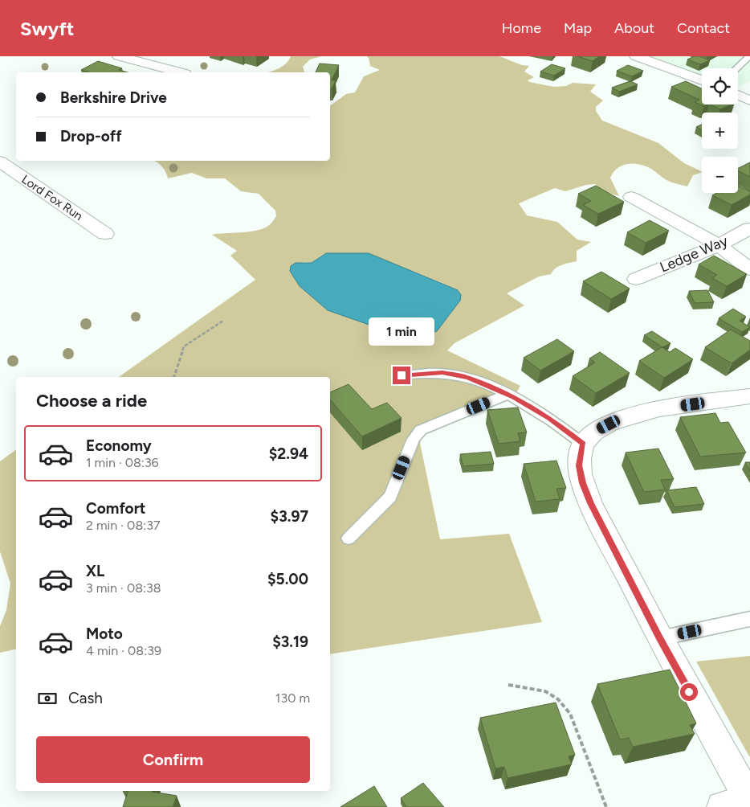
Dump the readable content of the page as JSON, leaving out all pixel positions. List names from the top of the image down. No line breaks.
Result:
{"streets":{"street":["Lord Fox Run","Ledge Way"]},"page":{"header":"Swyft","nav":["Home","Map","About","Contact"],"map_buttons":["+","−"],"banner":["Berkshire Drive","Drop-off"],"bubble":"1 min","heading":"Choose a ride","list":[{"name":"Economy","note":"1 min · 08:36","value":"$2.94"},{"name":"Comfort","note":"2 min · 08:37","value":"$3.97"},{"name":"XL","note":"3 min · 08:38","value":"$5.00"},{"name":"Moto","note":"4 min · 08:39","value":"$3.19"}],"pay":["Cash","130 m"],"buttons":"Confirm"}}
